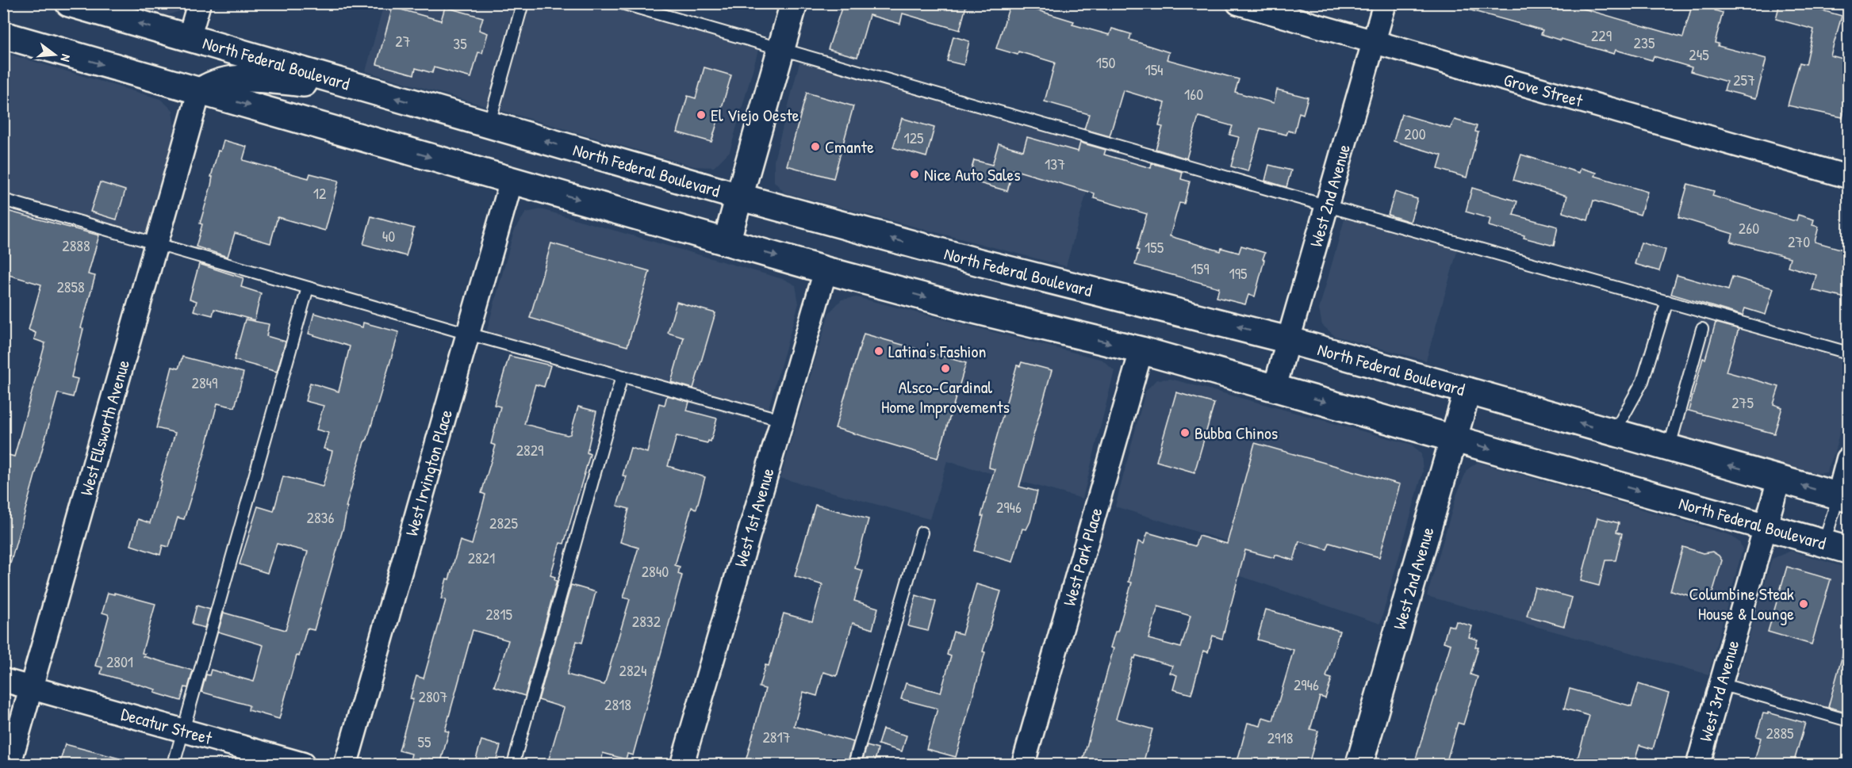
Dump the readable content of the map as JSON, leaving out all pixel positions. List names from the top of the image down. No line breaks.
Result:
{"streets":{"main road":["North Federal Boulevard","West 2nd Avenue"],"street":["Grove Street","West Ellsworth Avenue","West Irvington Place","West 1st Avenue","West Park Place","West 3rd Avenue","Decatur Street"]},"crossings":[["North Federal Boulevard","West 2nd Avenue"],["North Federal Boulevard","West Ellsworth Avenue"],["North Federal Boulevard","West Irvington Place"],["North Federal Boulevard","West 1st Avenue"],["North Federal Boulevard","West Park Place"],["North Federal Boulevard","West 3rd Avenue"],["Grove Street","West 2nd Avenue"],["West Ellsworth Avenue","Decatur Street"]],"places":["El Viejo Oeste","Cmante","Nice Auto Sales","Latina's Fashion","Alsco-Cardinal Home Improvements","Bubba Chinos","Columbine Steak House & Lounge"],"house_numbers":["229","27","235","35","245","150","154","257","160","200","125","137","12","260","40","270","2888","155","159","195","2858","2849","275","2829","2946","2836","2825","2821","2840","2815","2832","2801","2824","2946","2807","2818","2885","2817","2918","55"],"north":"right"}
